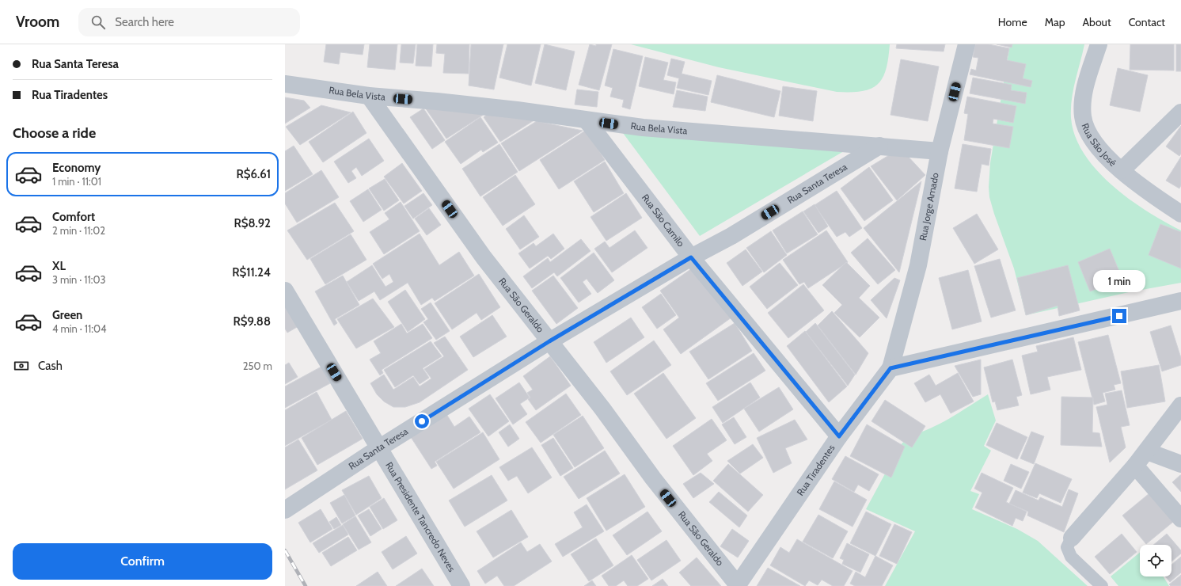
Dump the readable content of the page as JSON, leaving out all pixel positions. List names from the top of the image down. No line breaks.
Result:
{"streets":{"street":["Rua Bela Vista","Rua São José","Rua Santa Teresa","Rua Jorge Amado","Rua São Camilo","Rua São Geraldo","Rua Tiradentes","Rua Presidente Tancredo Neves"]},"crossings":[["Rua Bela Vista","Rua Santa Teresa"],["Rua Bela Vista","Rua Jorge Amado"],["Rua Bela Vista","Rua São Camilo"],["Rua Bela Vista","Rua São Geraldo"],["Rua Santa Teresa","Rua São Camilo"],["Rua Santa Teresa","Rua São Geraldo"],["Rua Santa Teresa","Rua Presidente Tancredo Neves"],["Rua Jorge Amado","Rua Tiradentes"],["Rua São Camilo","Rua Tiradentes"],["Rua São Geraldo","Rua Tiradentes"]],"page":{"header":"Vroom","search":"Search here","nav":["Home","Map","About","Contact"],"banner":["Rua Santa Teresa","Rua Tiradentes"],"heading":"Choose a ride","list":[{"name":"Economy","note":"1 min · 11:01","value":"R$6.61"},{"name":"Comfort","note":"2 min · 11:02","value":"R$8.92"},{"name":"XL","note":"3 min · 11:03","value":"R$11.24"},{"name":"Green","note":"4 min · 11:04","value":"R$9.88"}],"bubble":"1 min","pay":["Cash","250 m"],"buttons":"Confirm"}}
